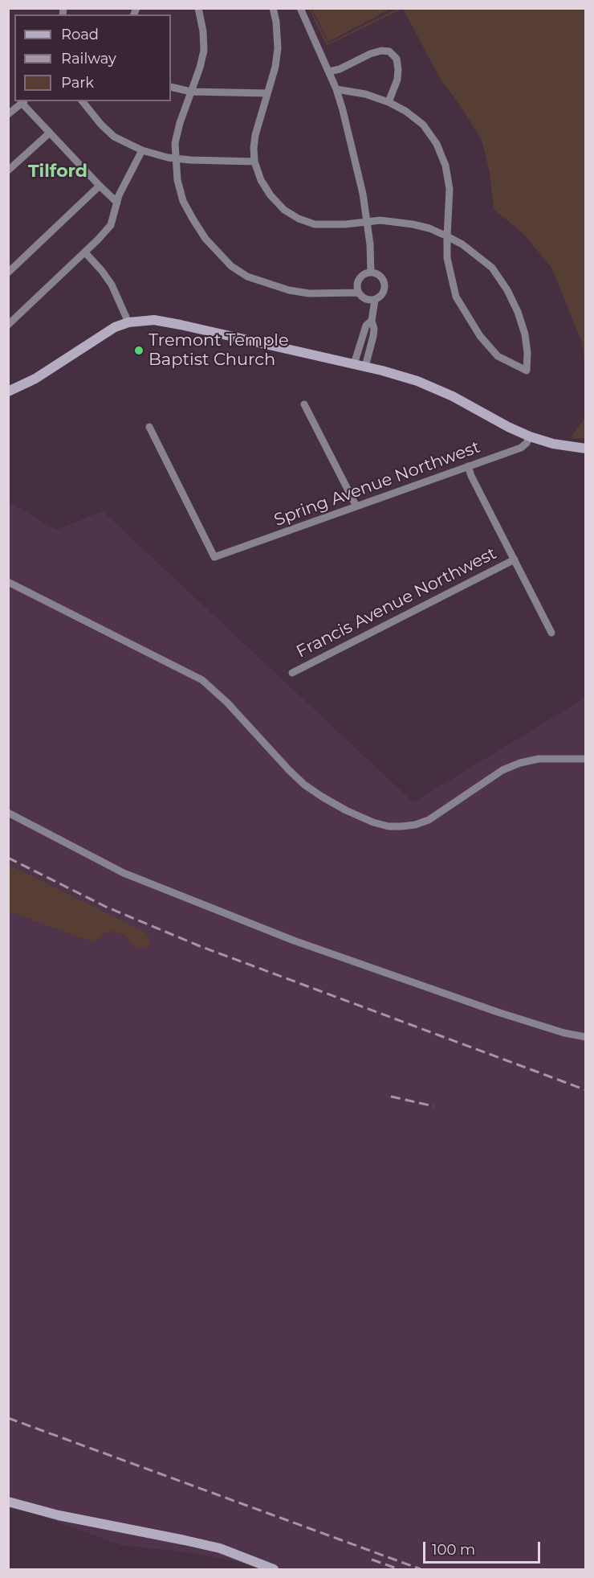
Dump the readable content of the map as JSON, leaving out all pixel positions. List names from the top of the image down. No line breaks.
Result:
{"streets":{"street":["Spring Avenue Northwest","Francis Avenue Northwest"]},"districts":["Tilford"],"places":["Tremont Temple Baptist Church"],"legend":["Road","Railway","Park"],"scale_bar":"100 m"}
